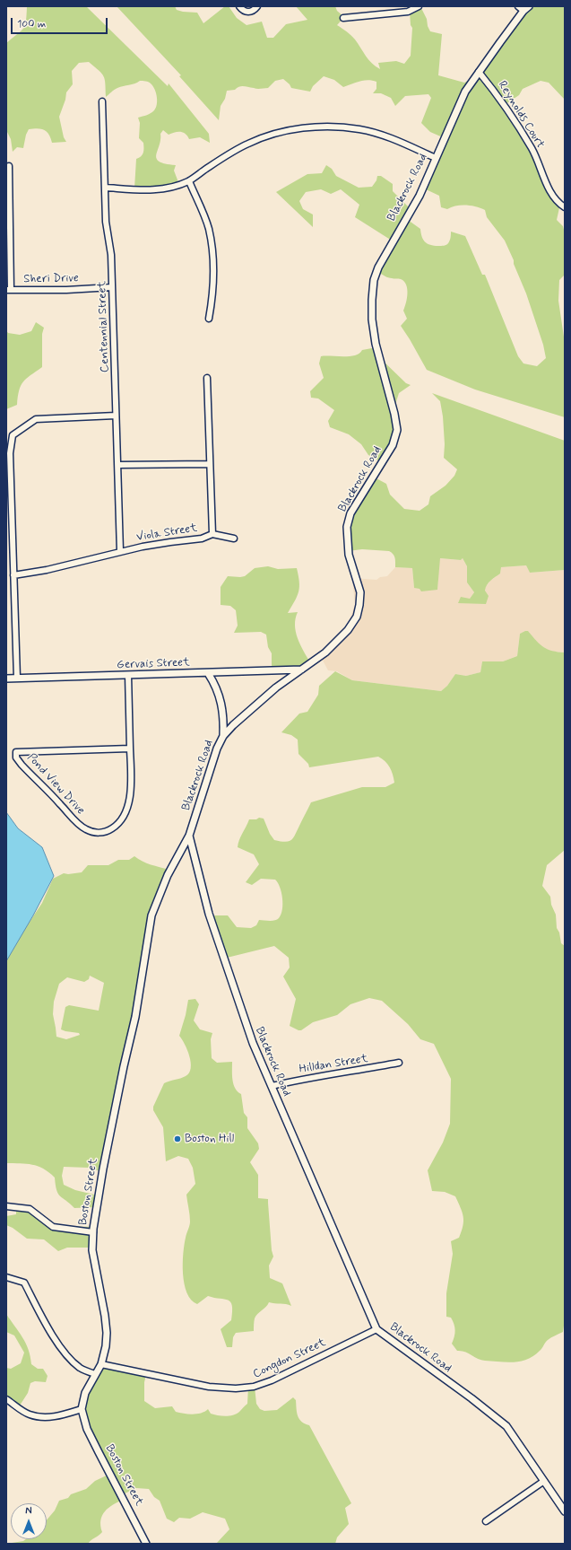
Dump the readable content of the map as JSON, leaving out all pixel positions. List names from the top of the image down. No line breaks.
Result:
{"streets":{"street":["Reynolds Court","Blackrock Road","Sheri Drive","Centennial Street","Viola Street","Gervais Street","Pond View Drive","Hilldan Street","Boston Street","Congdon Street"]},"crossings":[["Reynolds Court","Blackrock Road"],["Blackrock Road","Gervais Street"],["Blackrock Road","Hilldan Street"],["Blackrock Road","Boston Street"],["Blackrock Road","Congdon Street"],["Sheri Drive","Centennial Street"],["Centennial Street","Viola Street"],["Gervais Street","Pond View Drive"],["Boston Street","Congdon Street"]],"places":["Boston Hill"],"scale_bar":"100 m","north":"top"}
